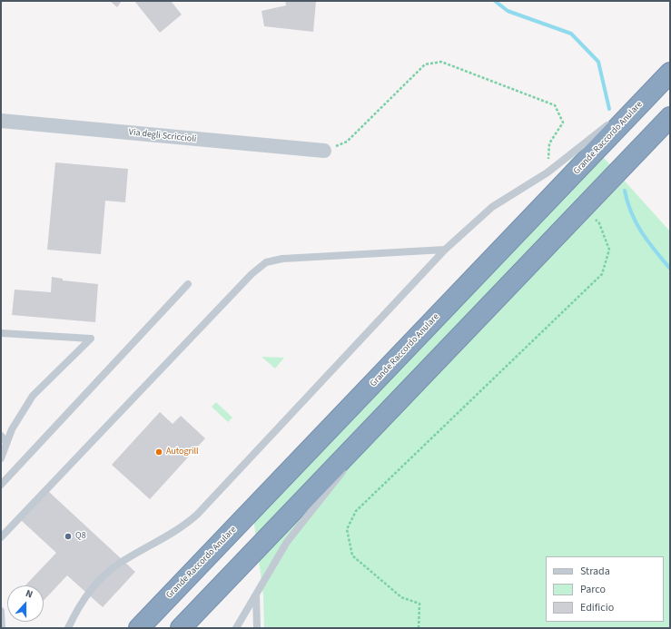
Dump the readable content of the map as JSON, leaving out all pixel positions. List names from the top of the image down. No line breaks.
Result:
{"streets":{"highway":["Grande Raccordo Anulare"],"street":["Via degli Scriccioli"]},"places":["Autogrill","Q8"],"legend":["Strada","Parco","Edificio"],"north":"top"}
